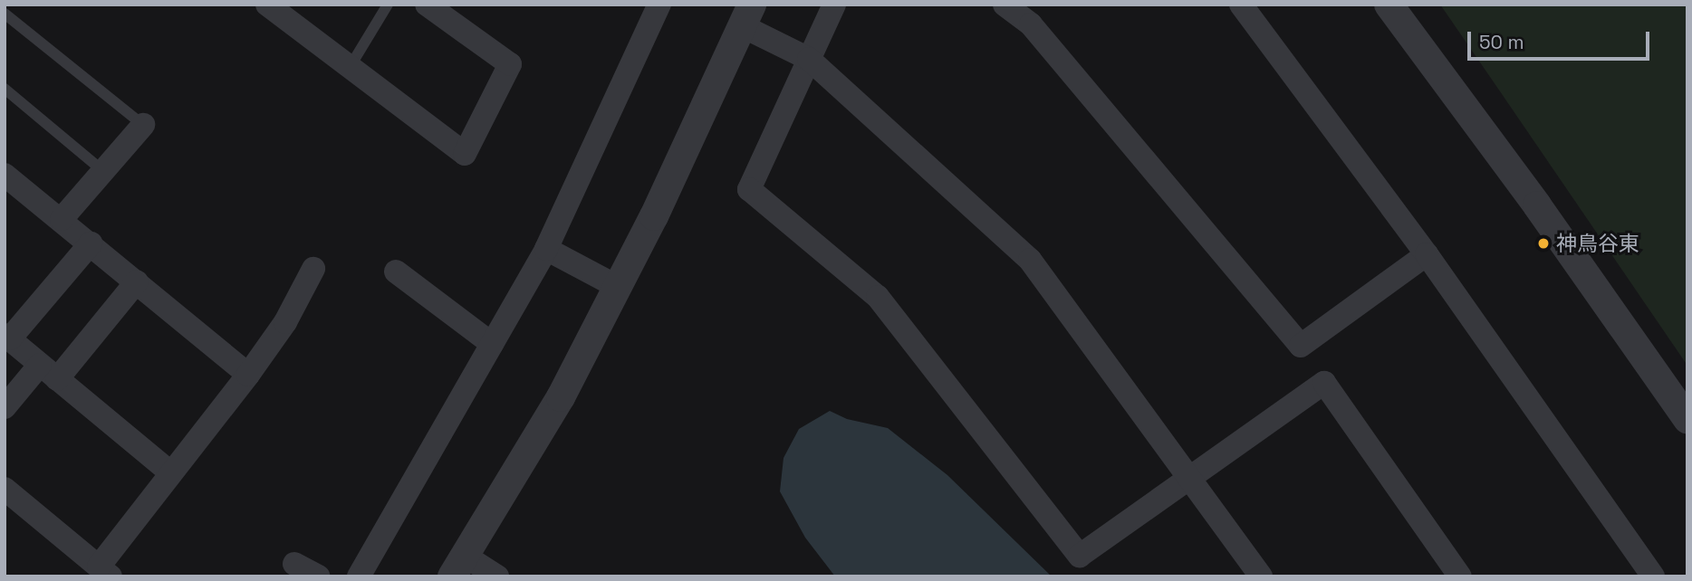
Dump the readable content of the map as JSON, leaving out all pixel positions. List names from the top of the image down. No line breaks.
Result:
{"places":["神鳥谷東"],"scale_bar":"50 m"}
